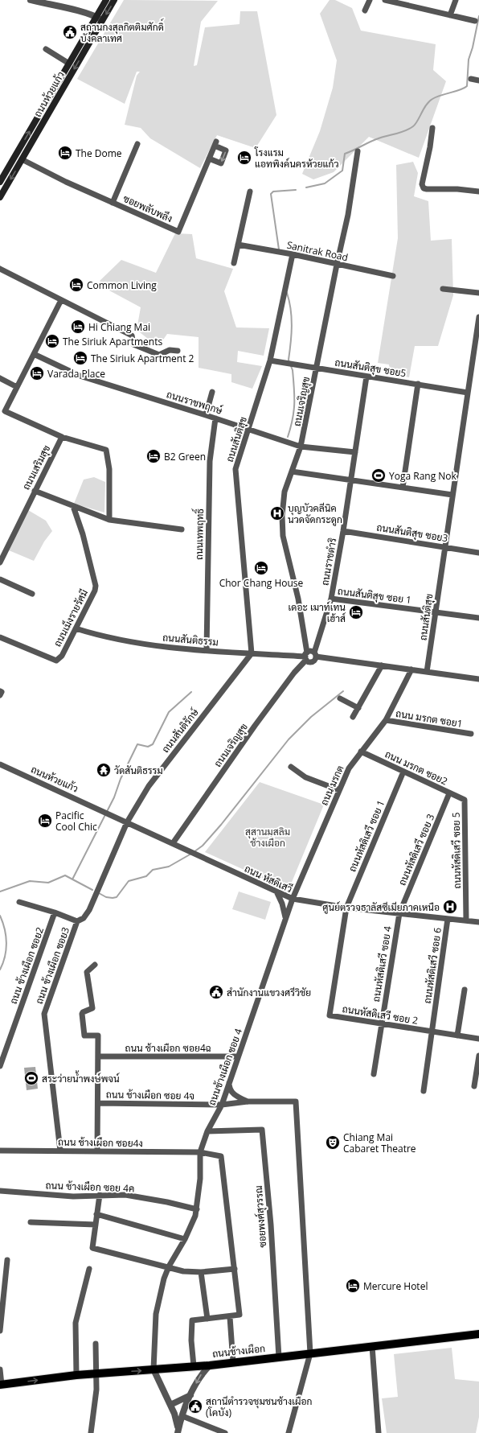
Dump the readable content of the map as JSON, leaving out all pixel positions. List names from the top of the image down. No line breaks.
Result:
{"streets":{"main road":["ถนนห้วยแก้ว","ถนนช้างเผือก"],"street":["ซอยพลับพลึง","Sanitrak Road","ถนนสันติสุข ซอย5","ถนนเจริญสุข","ถนนราชพฤกษ์","ถนนสันติสุข","ถนนเสริมสุข","ถนนสันติสุข ซอย3","ถนนเทพฤทธิ์","ถนนราชดำริ","ถนนสันติสุข ซอย 1","ถนนเม็งรายรัศมี","ถนนสันติธรรม","ถนน มรกต ซอย1","ถนนสันติรักษ์","ถนน มรกต ซอย2","ถนน มรกต","ถนนหัสดิเสวี ซอย 1","ถนนหัสดิเสวี ซอย 3","ถนนหัสดิเสวี ซอย 5","ถนน หัสดิเสวี","ถนนหัสดิเสวี ซอย 4","ถนน ช้างเผือก ซอย2","ถนน ช้างเผือก ซอย3","ถนนหัสดิเสวี ซอย 6","ถนนหัสดิเสวี ซอย 2","ถนน ช้างเผือก ซอย4ฉ","ถนนช้างเผือก ซอย 4","ถนน ช้างเผือก ซอย 4จ","ถนน ช้างเผือก ซอย4ง","ถนน ช้างเผือก ซอย 4ค","ซอยพงศ์สุวรรณ"]},"crossings":[["ถนนห้วยแก้ว","ซอยพลับพลึง"],["ถนนห้วยแก้ว","ถนน หัสดิเสวี"],["Sanitrak Road","ถนนเจริญสุข"],["Sanitrak Road","ถนนสันติสุข"],["ถนนสันติสุข ซอย5","ถนนเจริญสุข"],["ถนนสันติสุข ซอย5","ถนนสันติสุข"],["ถนนสันติสุข ซอย5","ถนนราชดำริ"],["ถนนเจริญสุข","ถนนราชพฤกษ์"],["ถนนเจริญสุข","ถนนสันติธรรม"],["ถนนเจริญสุข","ถนน หัสดิเสวี"],["ถนนราชพฤกษ์","ถนนสันติสุข"],["ถนนราชพฤกษ์","ถนนเทพฤทธิ์"],["ถนนราชพฤกษ์","ถนนราชดำริ"],["ถนนสันติสุข","ถนนสันติสุข ซอย3"],["ถนนสันติสุข","ถนนสันติสุข ซอย 1"],["ถนนสันติสุข","ถนนสันติธรรม"],["ถนนสันติสุข","ถนนสันติรักษ์"],["ถนนสันติสุข ซอย3","ถนนราชดำริ"],["ถนนเทพฤทธิ์","ถนนสันติธรรม"],["ถนนราชดำริ","ถนนสันติสุข ซอย 1"],["ถนนราชดำริ","ถนนสันติธรรม"],["ถนนเม็งรายรัศมี","ถนนสันติธรรม"],["ถนนสันติธรรม","ถนนสันติรักษ์"],["ถนน มรกต ซอย1","ถนน มรกต"],["ถนนสันติรักษ์","ถนน หัสดิเสวี"],["ถนน มรกต ซอย2","ถนน มรกต"],["ถนน มรกต ซอย2","ถนนหัสดิเสวี ซอย 1"],["ถนน มรกต ซอย2","ถนนหัสดิเสวี ซอย 3"],["ถนน มรกต ซอย2","ถนนหัสดิเสวี ซอย 5"],["ถนน มรกต","ถนน หัสดิเสวี"],["ถนน มรกต","ถนนช้างเผือก ซอย 4"],["ถนนหัสดิเสวี ซอย 1","ถนน หัสดิเสวี"],["ถนนหัสดิเสวี ซอย 1","ถนนหัสดิเสวี ซอย 2"],["ถนนหัสดิเสวี ซอย 3","ถนน หัสดิเสวี"],["ถนนหัสดิเสวี ซอย 3","ถนนหัสดิเสวี ซอย 4"],["ถนนหัสดิเสวี ซอย 5","ถนน หัสดิเสวี"],["ถนน หัสดิเสวี","ถนนหัสดิเสวี ซอย 4"],["ถนน หัสดิเสวี","ถนนหัสดิเสวี ซอย 6"],["ถนน หัสดิเสวี","ถนนหัสดิเสวี ซอย 2"],["ถนน หัสดิเสวี","ถนนช้างเผือก ซอย 4"],["ถนนหัสดิเสวี ซอย 4","ถนนหัสดิเสวี ซอย 2"],["ถนน ช้างเผือก ซอย3","ถนน ช้างเผือก ซอย4ง"],["ถนนหัสดิเสวี ซอย 6","ถนนหัสดิเสวี ซอย 2"],["ถนน ช้างเผือก ซอย4ฉ","ถนนช้างเผือก ซอย 4"],["ถนนช้างเผือก ซอย 4","ถนน ช้างเผือก ซอย 4จ"],["ถนนช้างเผือก ซอย 4","ถนน ช้างเผือก ซอย4ง"],["ถนนช้างเผือก ซอย 4","ถนน ช้างเผือก ซอย 4ค"],["ถนนช้างเผือก ซอย 4","ซอยพงศ์สุวรรณ"],["ถนนช้างเผือก ซอย 4","ถนนช้างเผือก"],["ถนน ช้างเผือก ซอย 4จ","ถนนช้างเผือก"],["ซอยพงศ์สุวรรณ","ถนนช้างเผือก"]],"parks":["สุสานมุสลิม ช้างเผือก"],"places":{"public building":["สถานกงสุลกิตติมศักดิ์ บังคลาเทศ","สำนักงานแขวงศรีวิชัย","สถานีตำรวจชุมชนช้างเผือก (โคบัง)"],"hotel":["The Dome","โรงแรม แอทพิงค์นครห้วยแก้ว","Common Living","Hi Chiang Mai","The Siriuk Apartments","The Siriuk Apartment 2","Varada Place","B2 Green","Chor Chang House","เดอะ เมาท์เทน เฮ้าส์","Pacific Cool Chic","Mercure Hotel"],"sports":["Yoga Rang Nok","สระว่ายน้ำพงษ์พจน์"],"hospital":["บุญบัวคลีนิค นวดจัดกระดูก","ศูนย์ตรวจธาลัสซีเมียภาคเหนือ"],"temple":["วัดสันติธรรม"],"theatre":["Chiang Mai Cabaret Theatre"]}}
